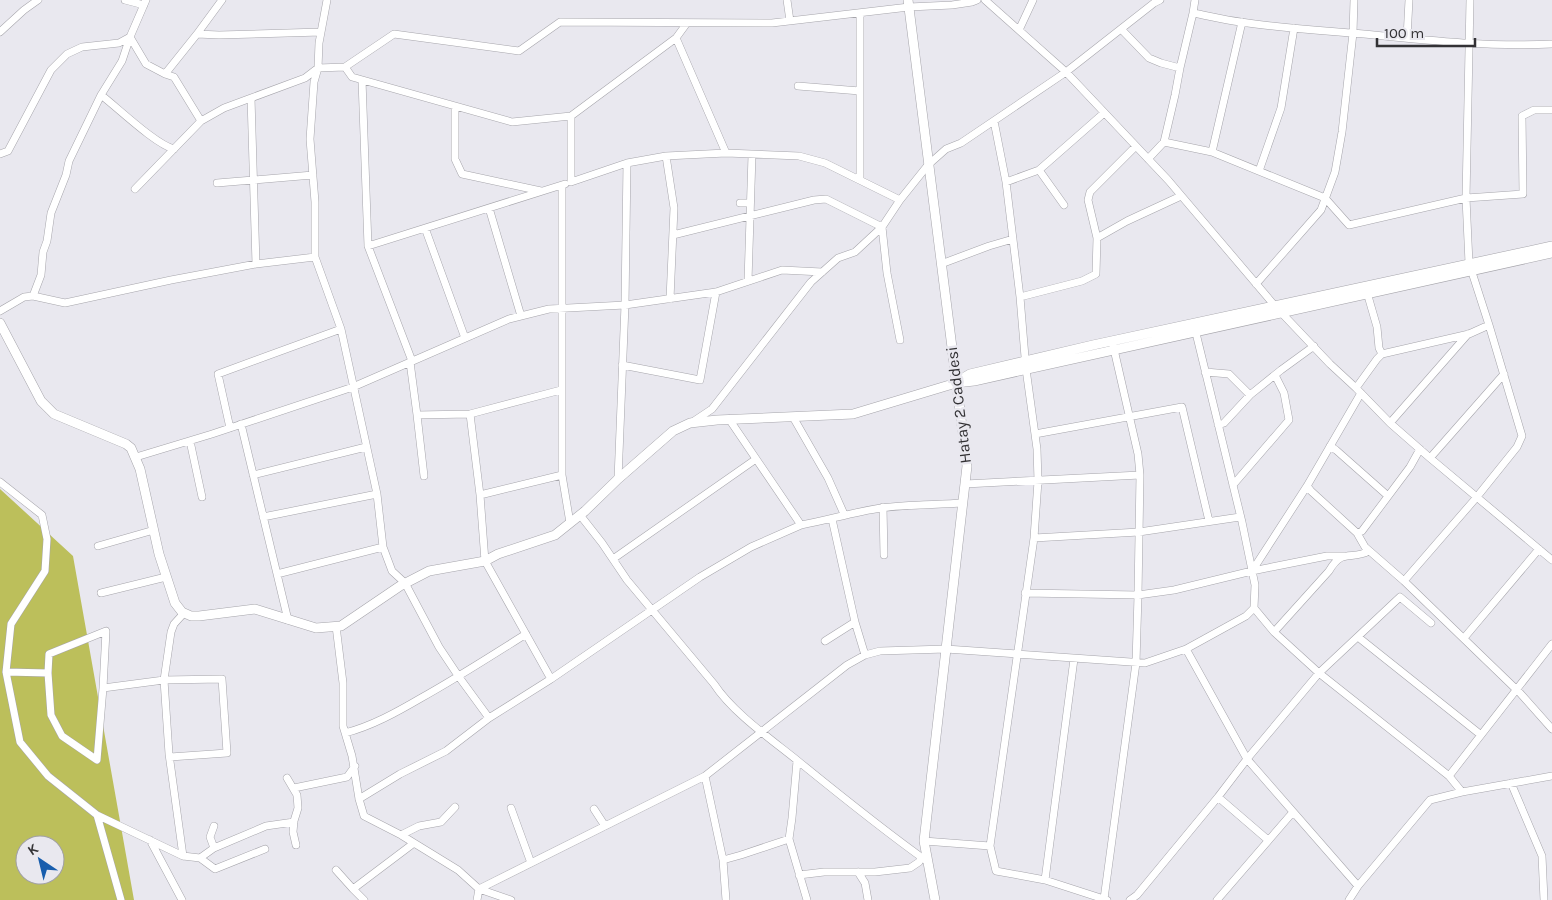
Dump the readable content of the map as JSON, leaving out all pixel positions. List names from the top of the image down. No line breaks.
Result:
{"streets":{"street":["Hatay 2 Caddesi"]},"scale_bar":"100 m","north":"top left"}
